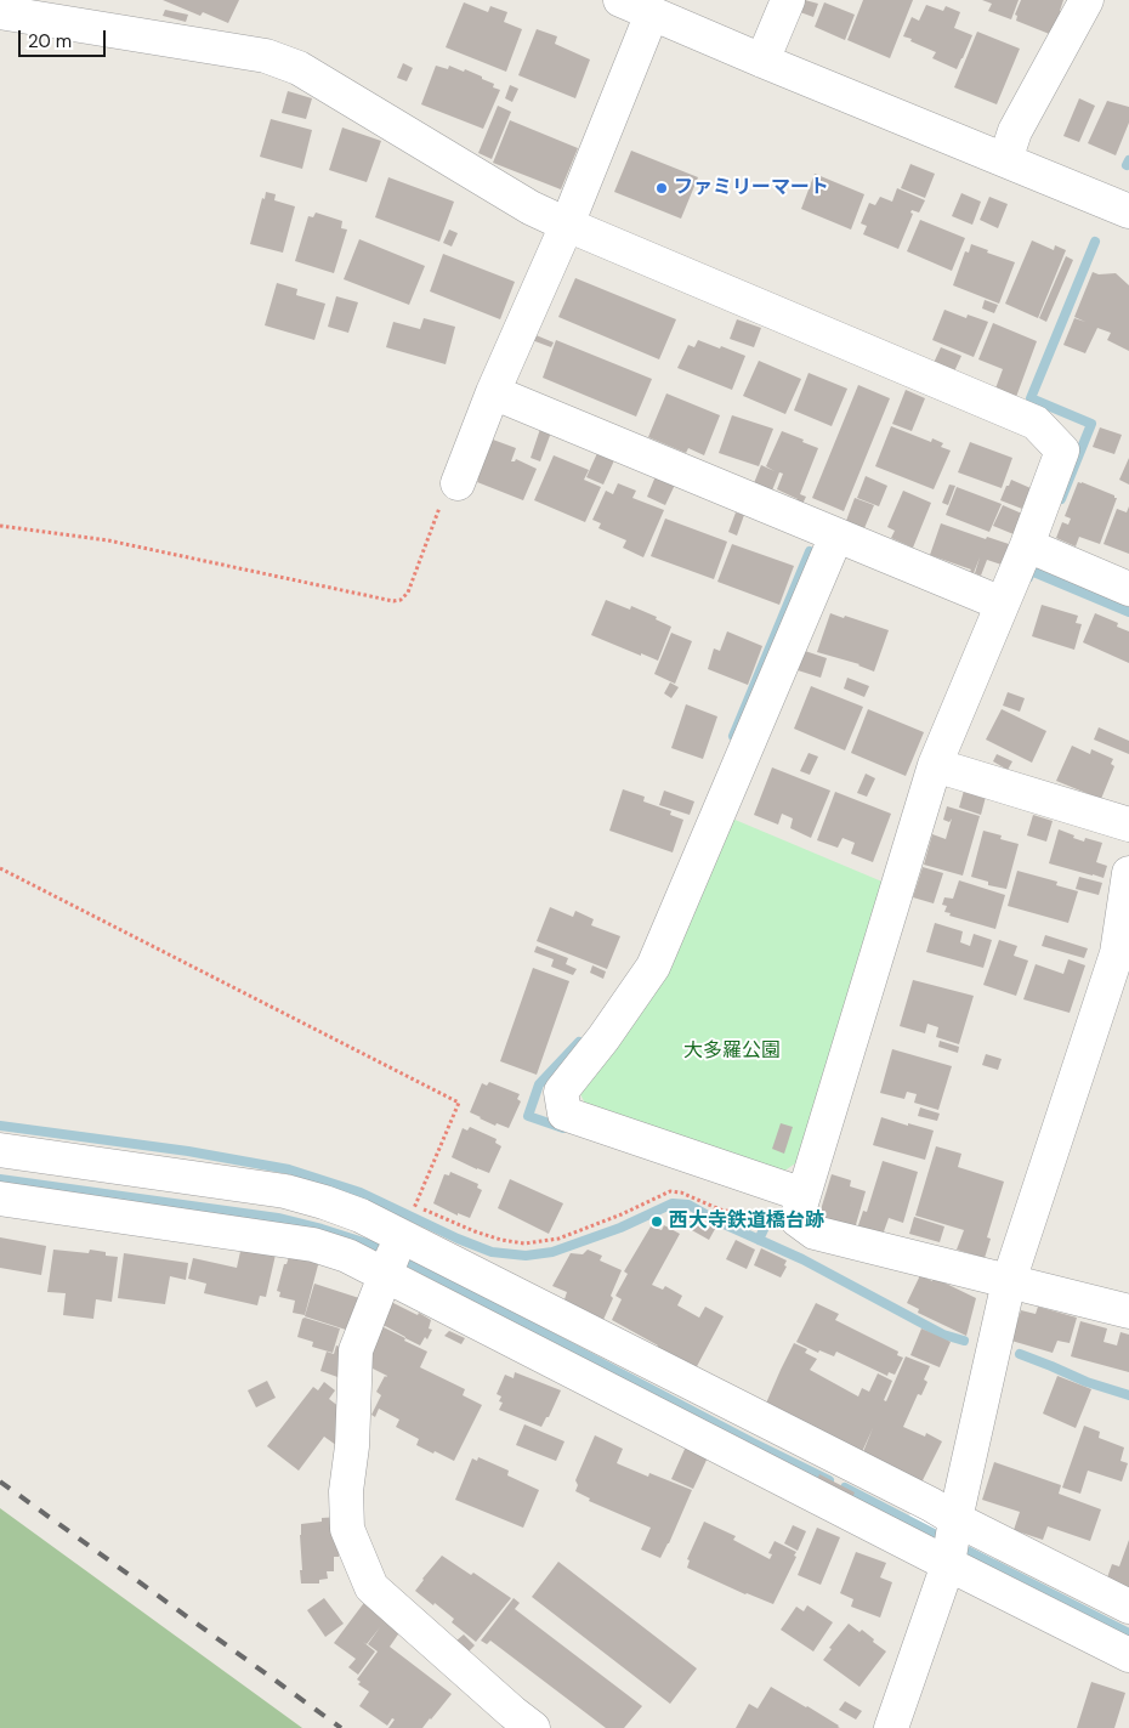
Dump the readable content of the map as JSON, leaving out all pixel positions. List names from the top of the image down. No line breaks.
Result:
{"parks":["大多羅公園"],"places":["ファミリーマート","西大寺鉄道橋台跡"],"scale_bar":"20 m"}
